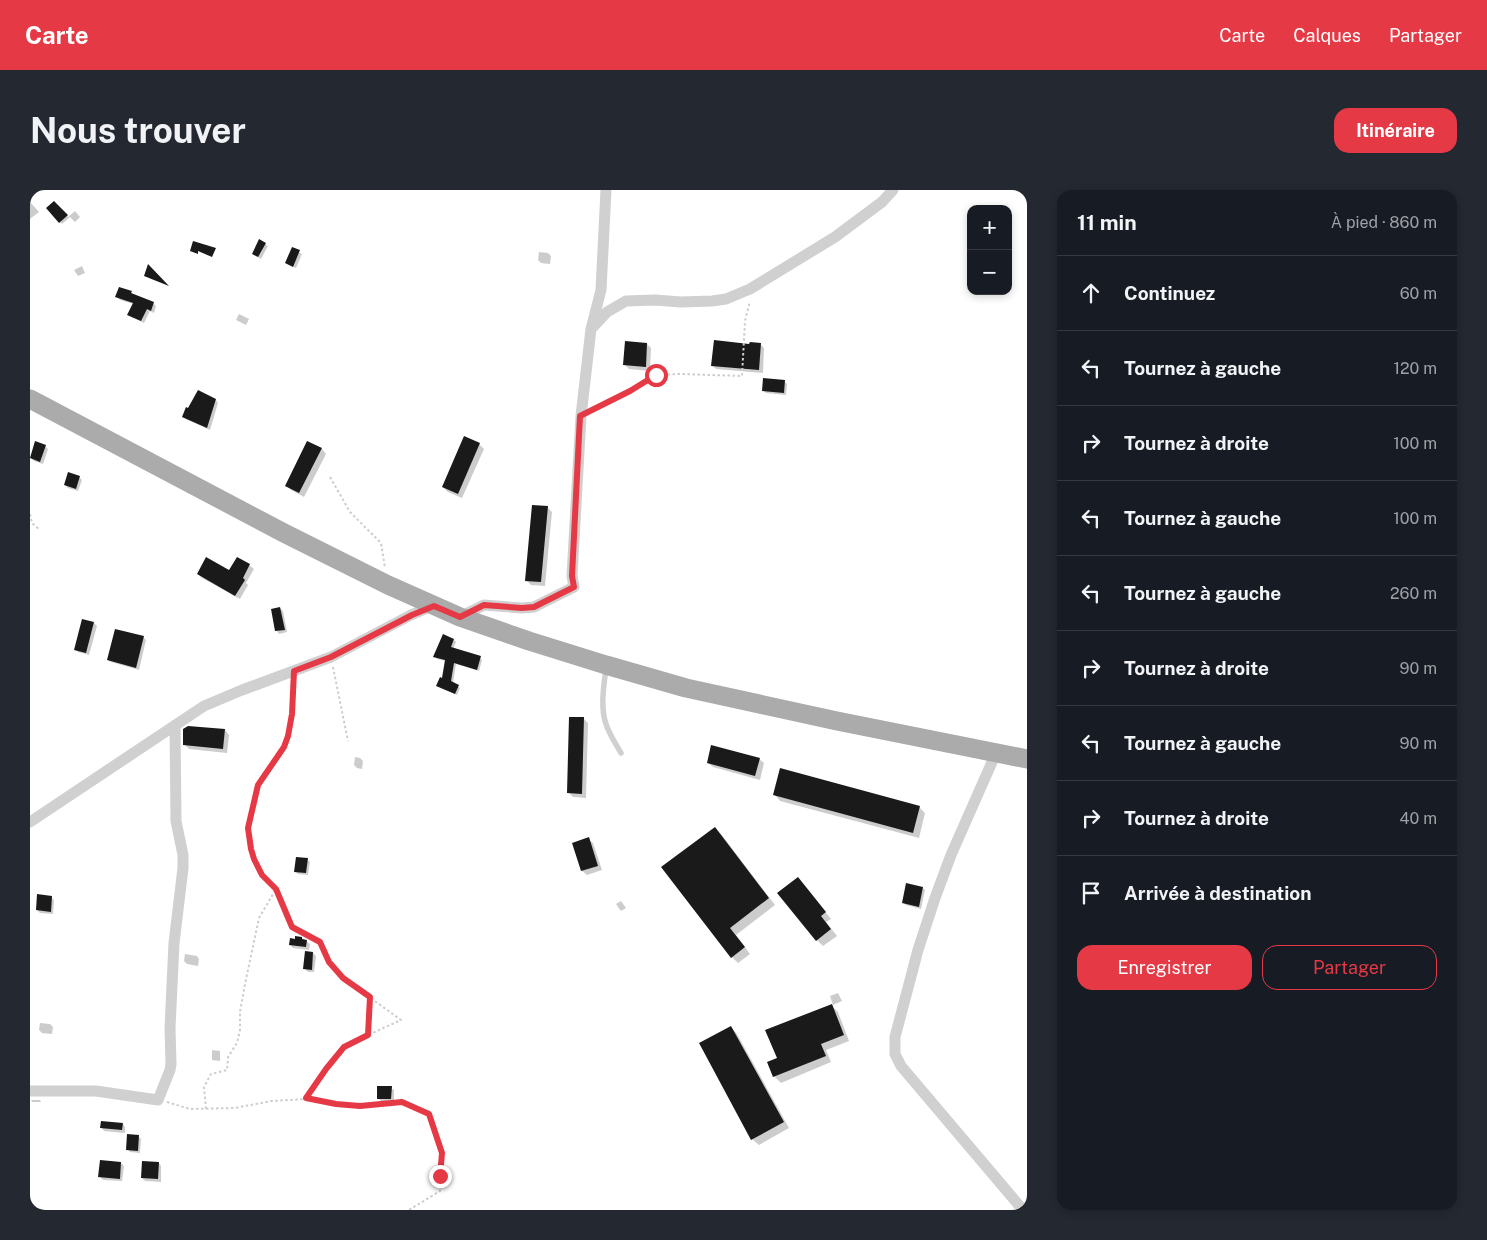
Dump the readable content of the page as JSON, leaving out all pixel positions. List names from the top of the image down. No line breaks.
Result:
{"page":{"header":"Carte","nav":["Carte","Calques","Partager"],"buttons":["Itinéraire",["Enregistrer","Partager"]],"title":"Nous trouver","heading":["11 min","À pied · 860 m"],"map_buttons":["+","−"],"list":[["Continuez","60 m"],["Tournez à gauche","120 m"],["Tournez à droite","100 m"],["Tournez à gauche","100 m"],["Tournez à gauche","260 m"],["Tournez à droite","90 m"],["Tournez à gauche","90 m"],["Tournez à droite","40 m"],"Arrivée à destination"]}}
